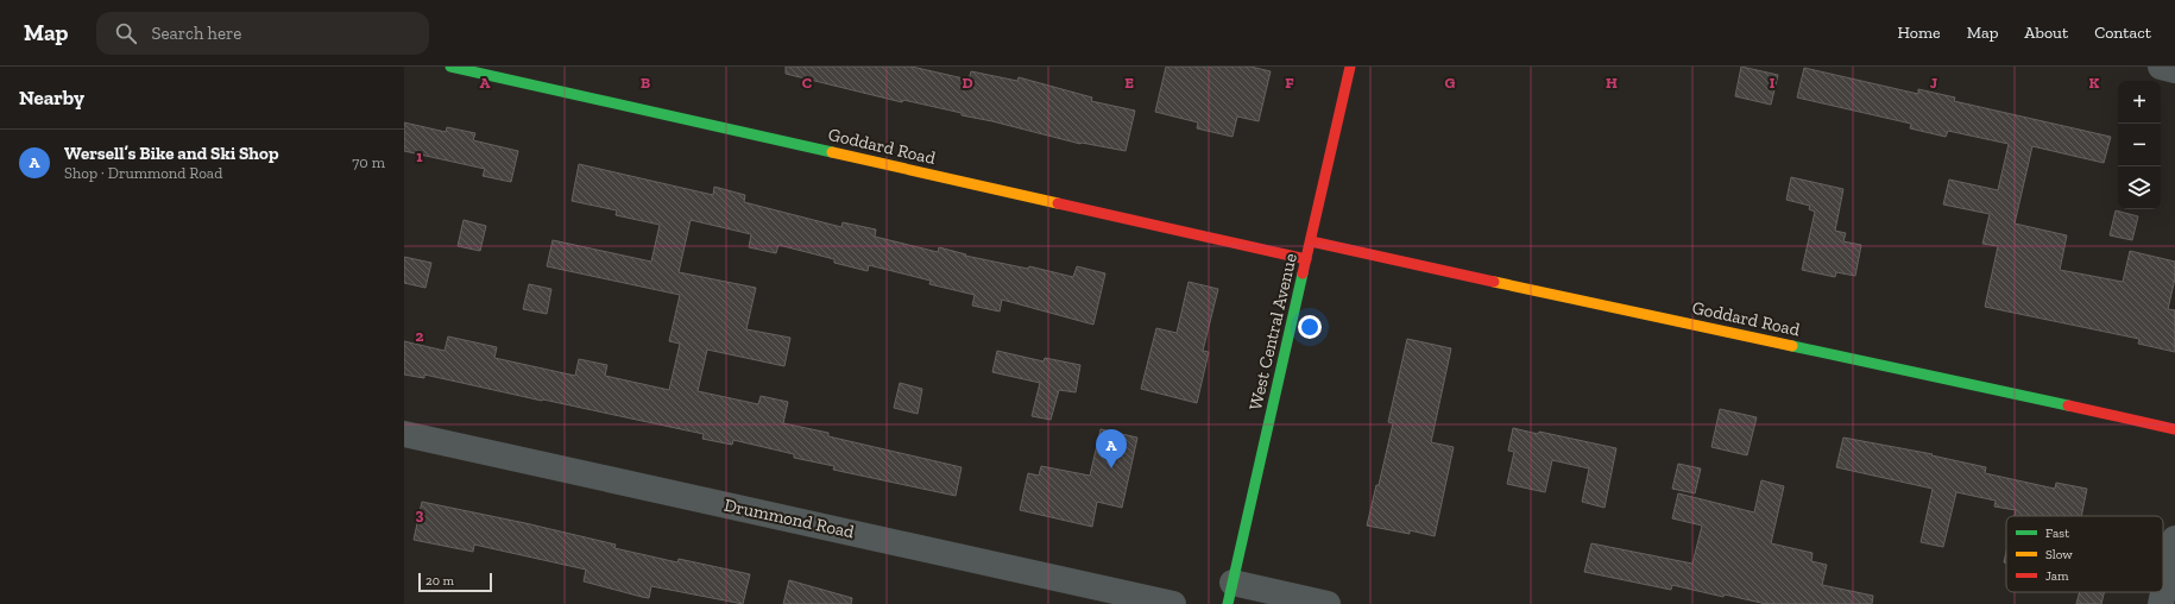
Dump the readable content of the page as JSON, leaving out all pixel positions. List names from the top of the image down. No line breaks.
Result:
{"streets":{"street":["Goddard Road","West Central Avenue","Drummond Road"]},"crossings":[["Goddard Road","West Central Avenue"]],"legend":["Fast","Slow","Jam"],"scale_bar":"20 m","page":{"header":"Map","search":"Search here","nav":["Home","Map","About","Contact"],"heading":"Nearby","map_buttons":["+","−"],"list":[{"mark":"A","name":"Wersell’s Bike and Ski Shop","note":"Shop · Drummond Road","value":"70 m"}],"pins":"A","scale":"20 m"},"grid":{"columns":["A","B","C","D","E","F","G","H","I","J","K"],"rows":["1","2","3"]}}
